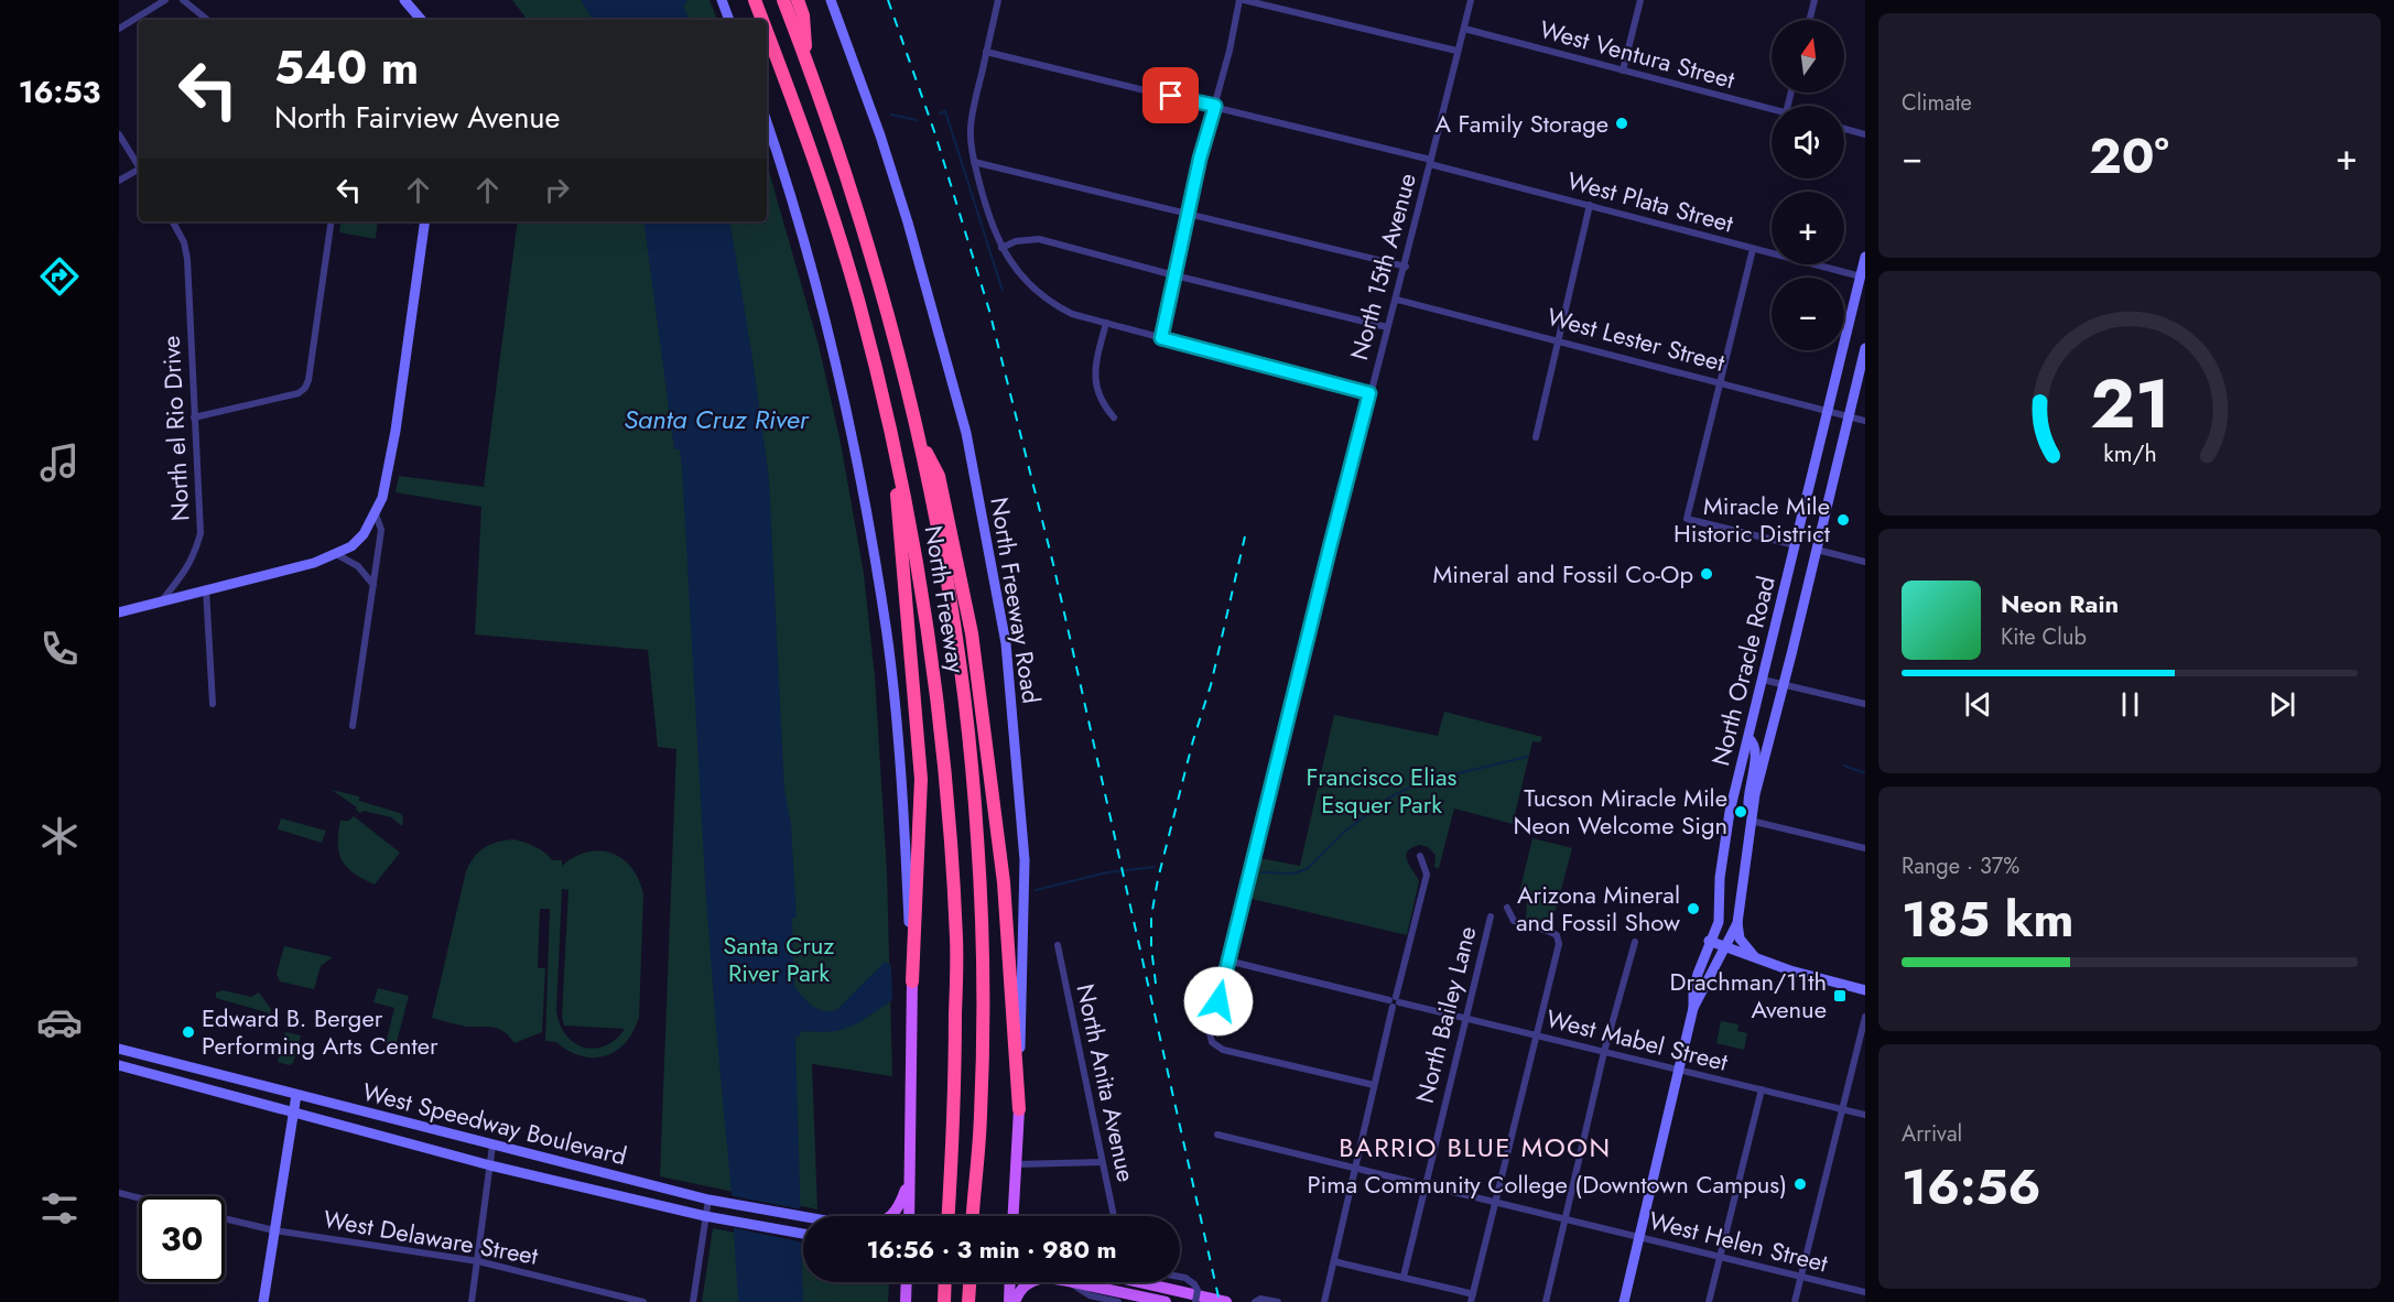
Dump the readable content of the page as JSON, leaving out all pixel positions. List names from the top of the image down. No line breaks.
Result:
{"streets":{"highway":["North Freeway"],"main road":["North Freeway Road","North Oracle Road","West Speedway Boulevard"],"street":["West Ventura Street","West Plata Street","North 15th Avenue","West Lester Street","North el Rio Drive","North Bailey Lane","West Mabel Street","North Anita Avenue","West Delaware Street","West Helen Street"]},"crossings":[["West Ventura Street","North 15th Avenue"],["West Plata Street","North 15th Avenue"],["West Plata Street","North Oracle Road"],["North 15th Avenue","West Lester Street"],["North 15th Avenue","West Mabel Street"],["West Lester Street","North Oracle Road"],["North Bailey Lane","West Mabel Street"],["North Bailey Lane","West Helen Street"]],"districts":["BARRIO BLUE MOON"],"water":["Santa Cruz River"],"parks":["Francisco Elias Esquer Park","Santa Cruz River Park"],"places":{"other":["A Family Storage","Miracle Mile Historic District","Mineral and Fossil Co-Op","Tucson Miracle Mile Neon Welcome Sign","Arizona Mineral and Fossil Show","Edward B. Berger Performing Arts Center","Pima Community College (Downtown Campus)"],"transit":["Drachman/11th Avenue"]},"north":"top","page":{"tabs":"16:53","tile":["Climate",["Range · 37%","185 km"],["Arrival","16:56"]],"map_buttons":["+","−"],"turn":["540 m","North Fairview Avenue"],"heat":["−","20°","+"],"song":["Neon Rain","Kite Club"],"limit":"30","trip":"16:56 · 3 min · 980 m","gauge":["21","km/h"]}}
